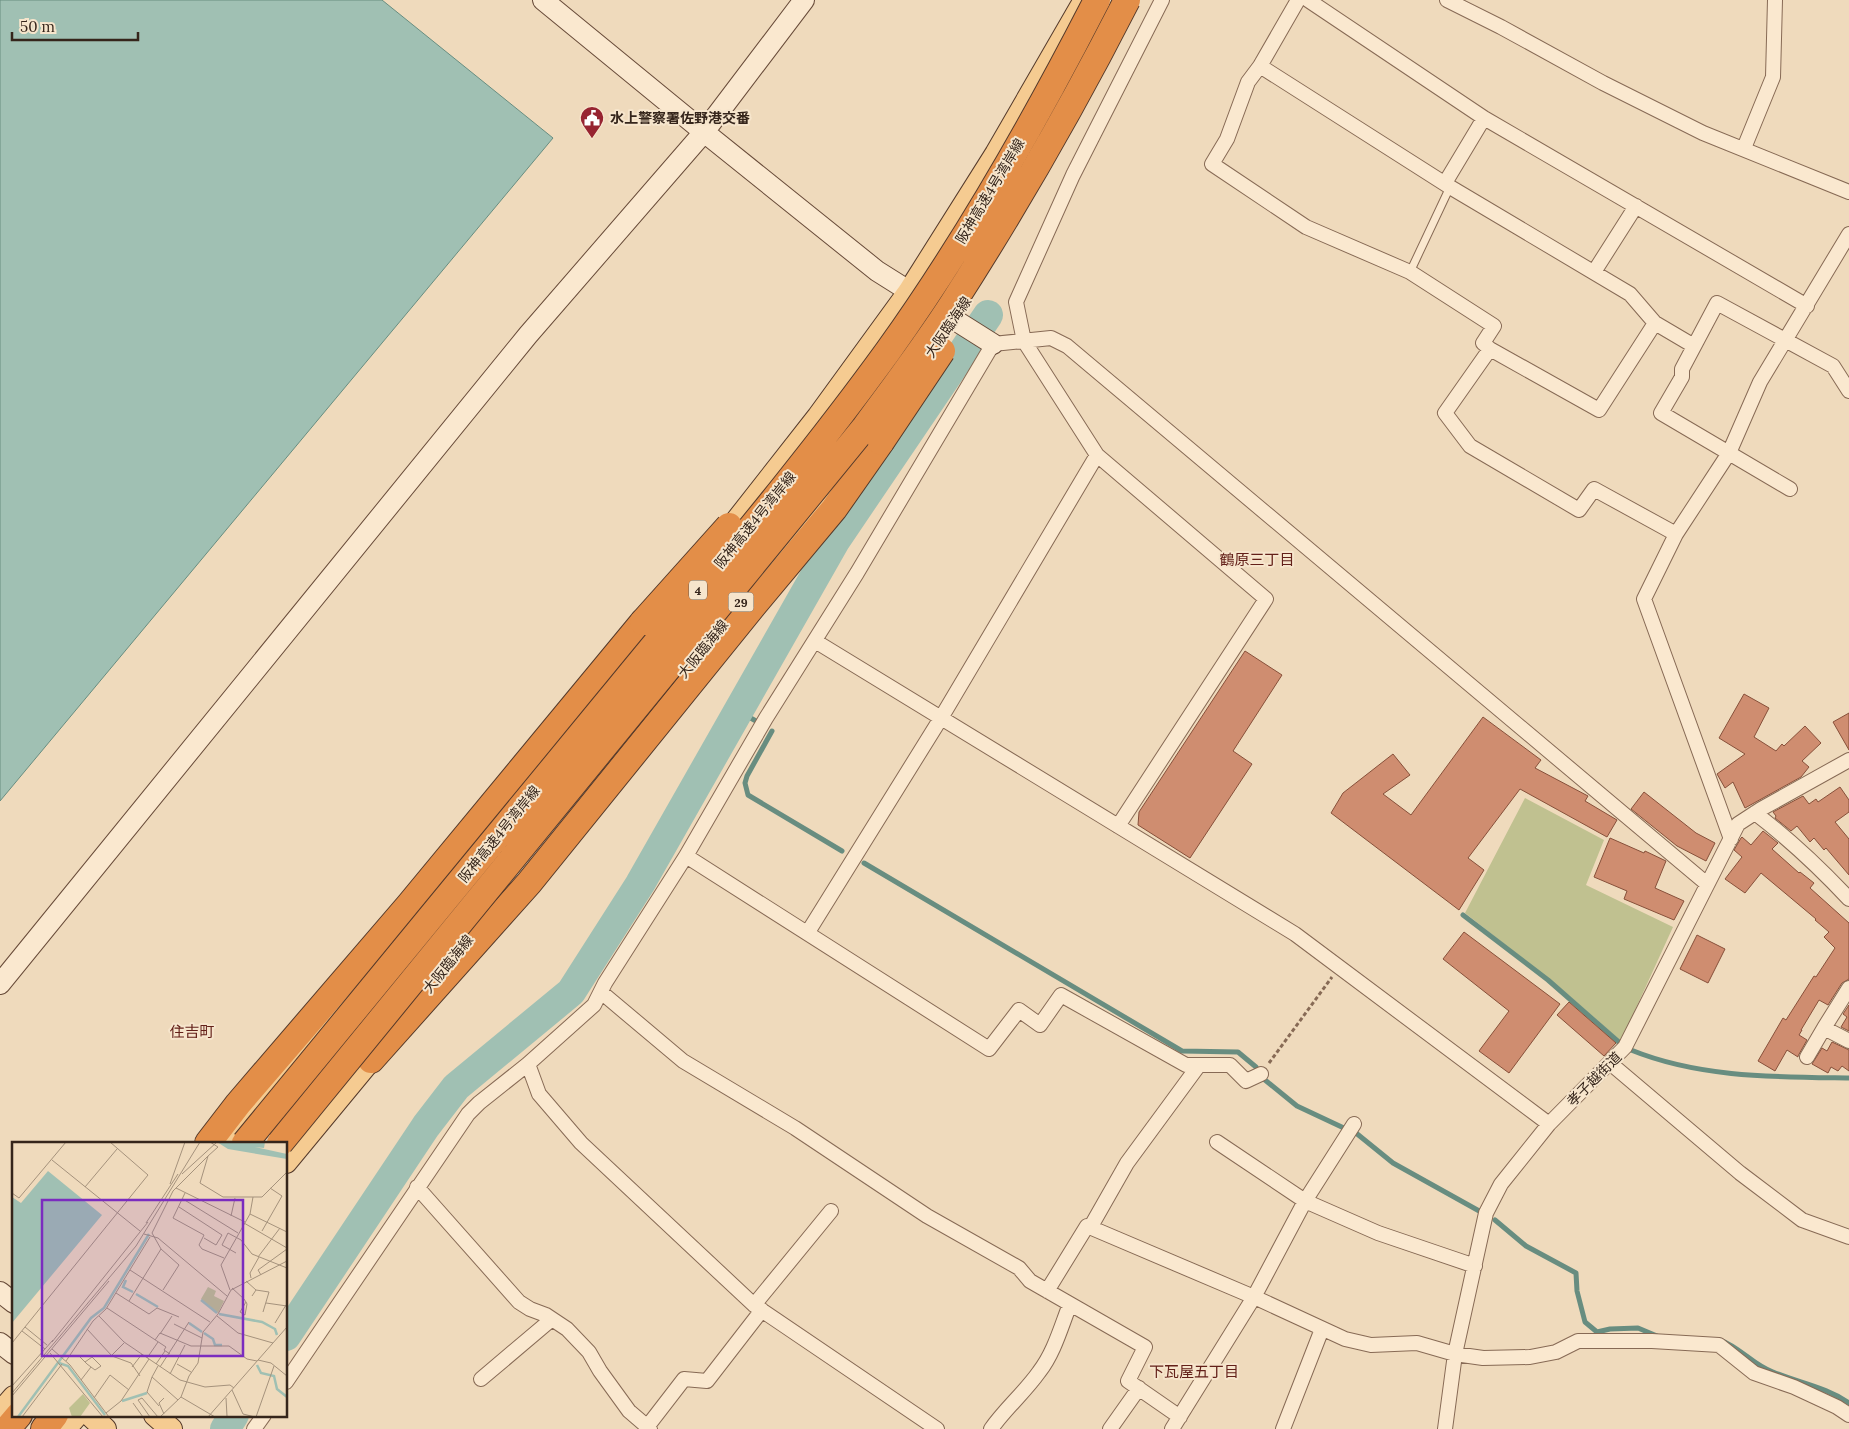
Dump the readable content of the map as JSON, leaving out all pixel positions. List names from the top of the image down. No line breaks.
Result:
{"streets":{"highway":["阪神高速4号湾岸線","4"],"main road":["大阪臨海線","29"],"street":["孝子越街道"]},"districts":["鶴原三丁目","住吉町","下瓦屋五丁目"],"places":{"public building":["水上警察署佐野港交番"]},"scale_bar":"50 m"}
